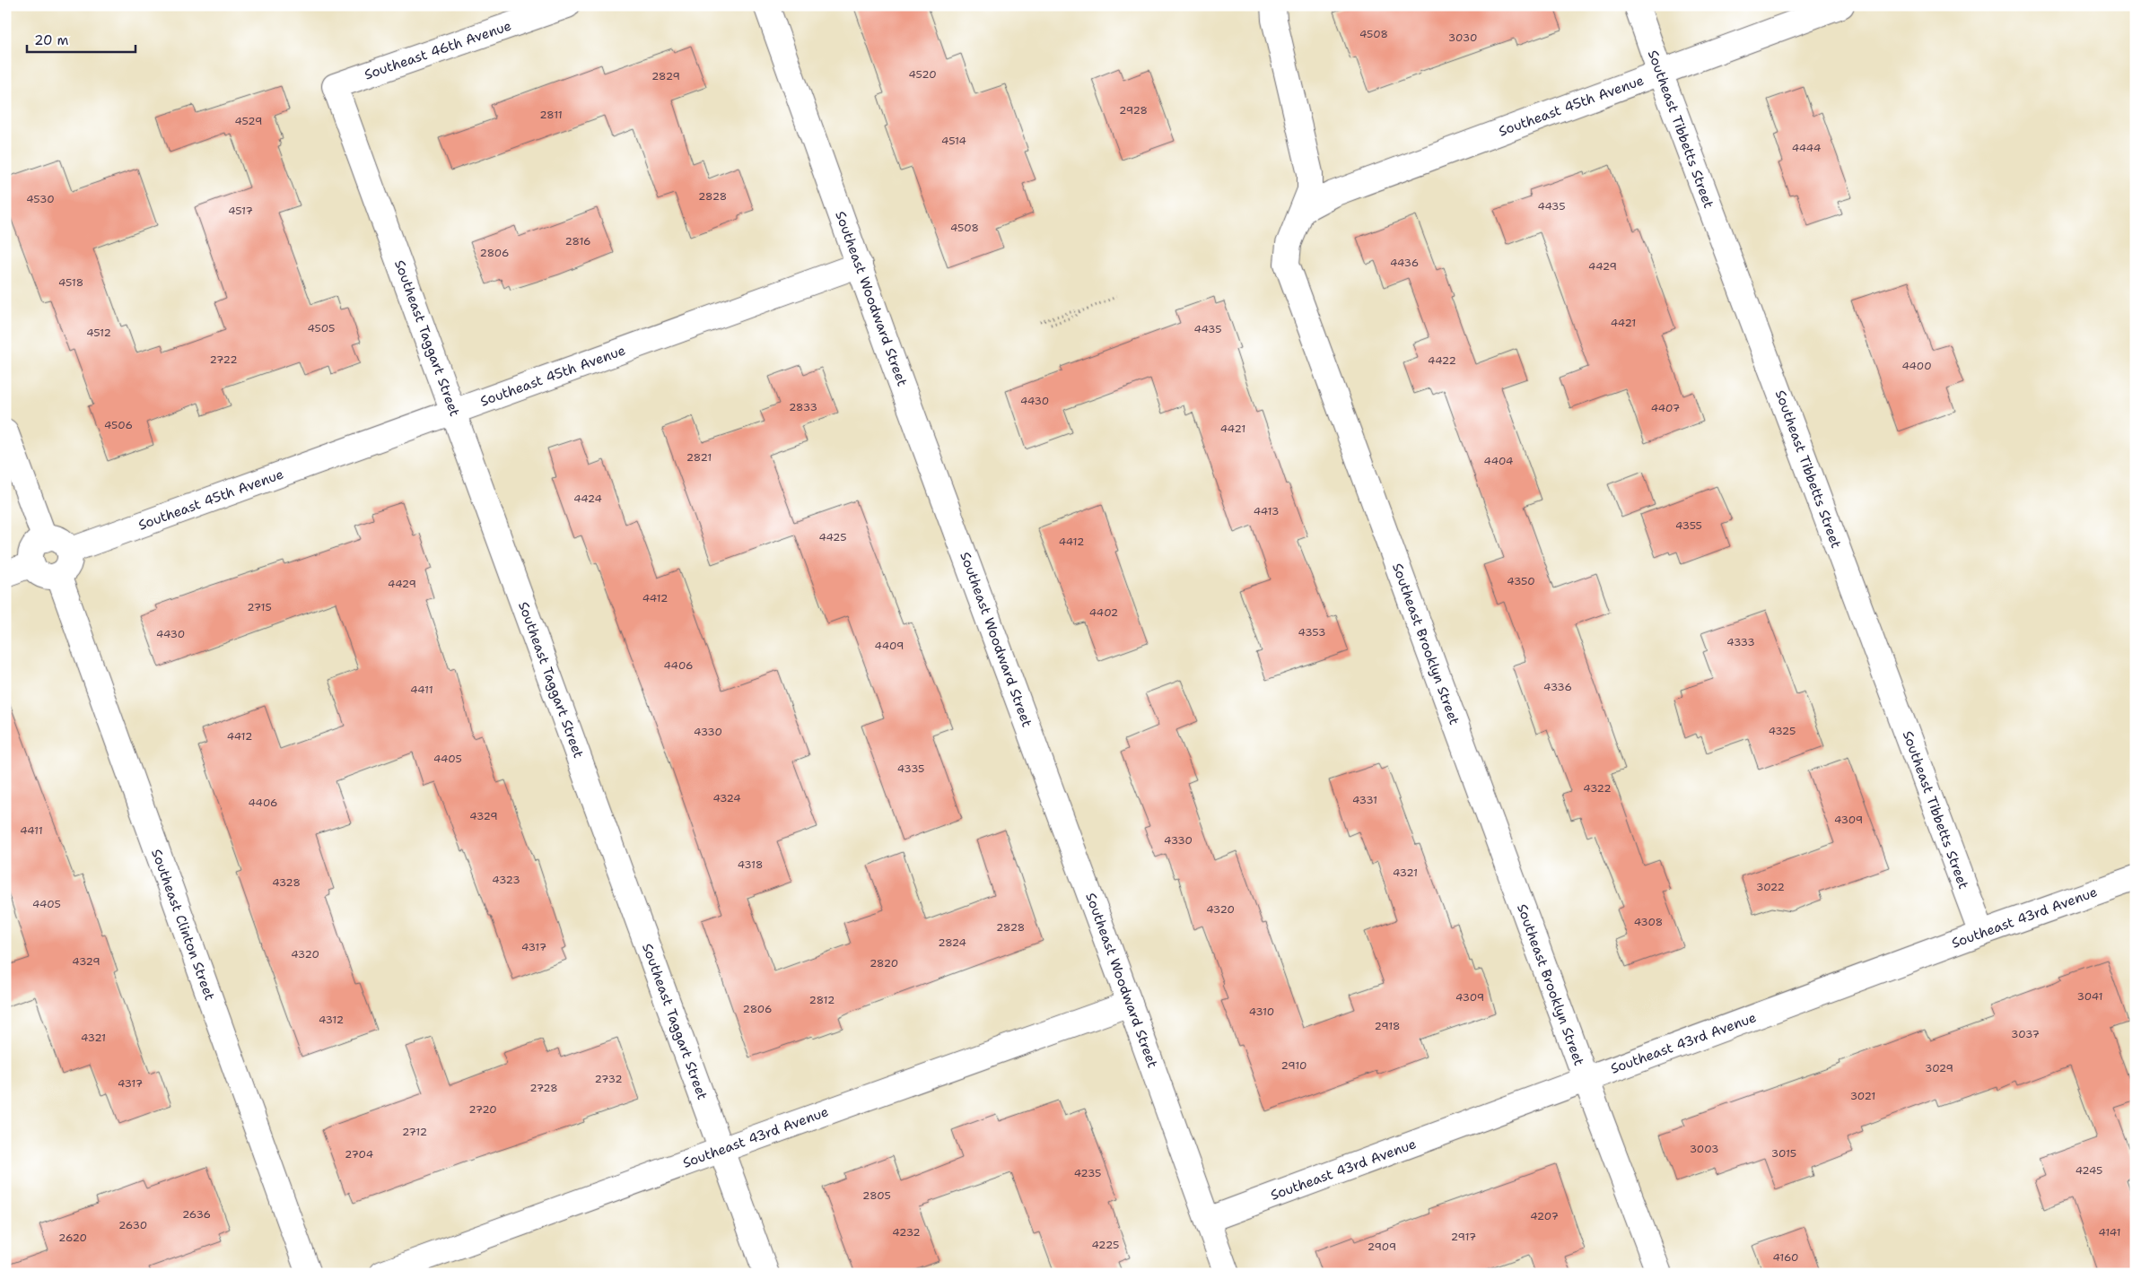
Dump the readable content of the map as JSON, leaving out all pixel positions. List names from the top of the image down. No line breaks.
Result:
{"streets":{"street":["Southeast 46th Avenue","Southeast 45th Avenue","Southeast Tibbetts Street","Southeast Woodward Street","Southeast Taggart Street","Southeast Brooklyn Street","Southeast 43rd Avenue","Southeast Clinton Street"]},"crossings":[["Southeast 46th Avenue","Southeast Taggart Street"],["Southeast 45th Avenue","Southeast Tibbetts Street"],["Southeast 45th Avenue","Southeast Woodward Street"],["Southeast 45th Avenue","Southeast Taggart Street"],["Southeast 45th Avenue","Southeast Brooklyn Street"],["Southeast 45th Avenue","Southeast Clinton Street"],["Southeast Tibbetts Street","Southeast 43rd Avenue"],["Southeast Woodward Street","Southeast 43rd Avenue"],["Southeast Taggart Street","Southeast 43rd Avenue"],["Southeast Brooklyn Street","Southeast 43rd Avenue"]],"house_numbers":["4508","3030","4520","2829","2928","2811","4529","4514","4444","2828","4530","4435","4517","4508","2816","2806","4436","4429","4518","4421","4505","4435","4512","2722","4422","4400","4430","2833","4407","4506","4421","2821","4404","4424","4413","4355","4425","4412","4350","4429","4412","2715","4402","4353","4430","4333","4409","4406","4336","4411","4325","4330","4412","4405","4335","4322","4324","4331","4406","4329","4309","4411","4330","4318","4321","4323","4328","3022","4405","4320","4308","2828","2824","4317","4320","4329","2820","3041","4309","2812","2806","4310","4312","2918","3037","4321","2910","3029","2732","4317","2728","3021","2720","2712","3003","3015","2704","4245","4235","2805","2636","4207","2630","4232","4141","2917","2620","4225","2909","4160"],"scale_bar":"20 m"}
